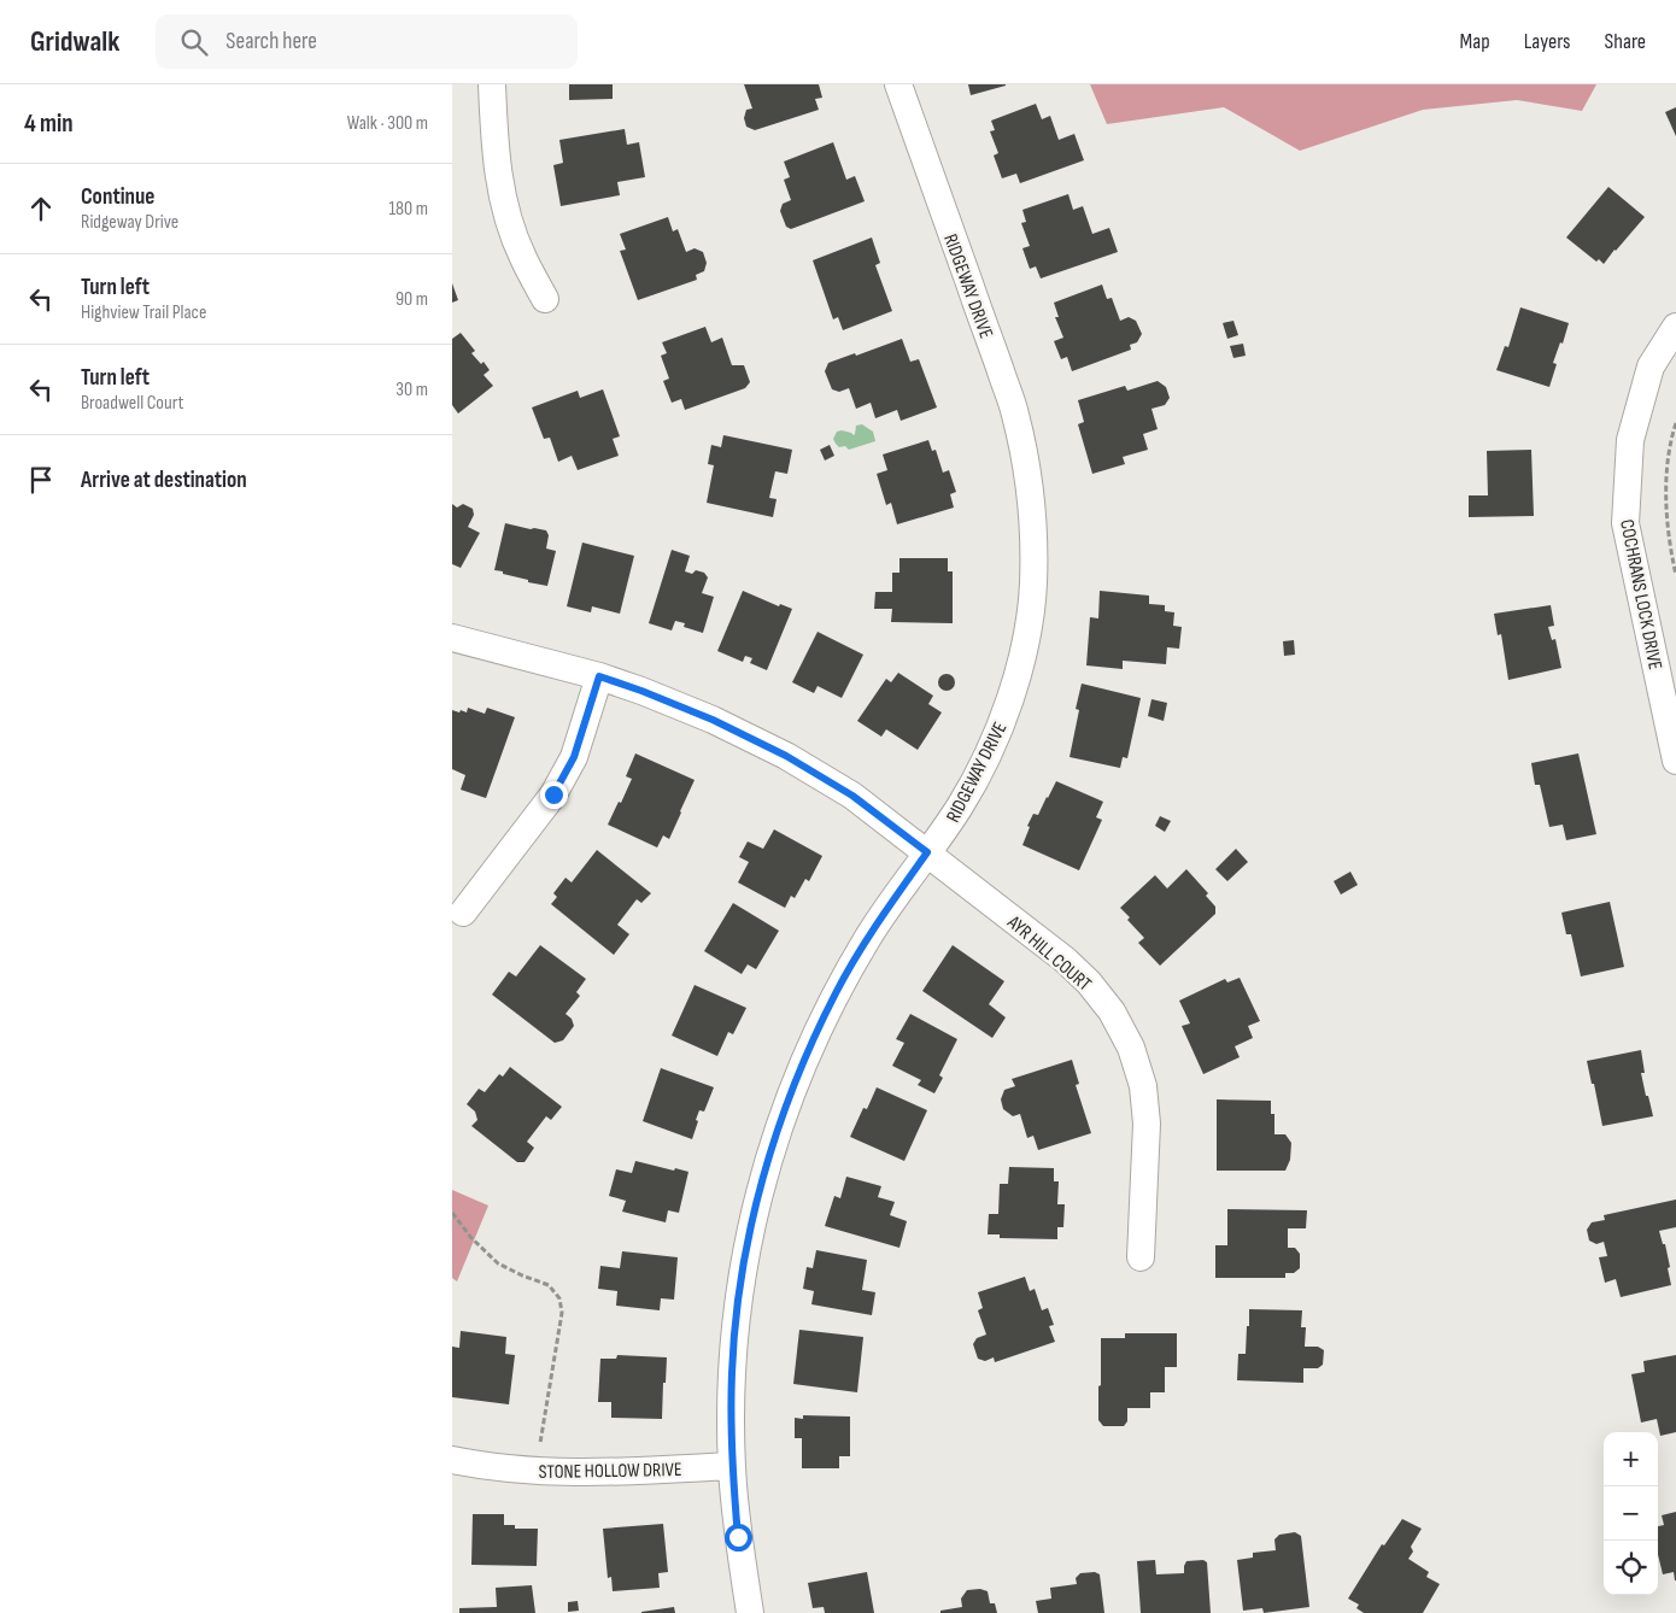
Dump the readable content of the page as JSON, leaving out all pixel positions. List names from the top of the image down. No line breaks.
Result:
{"streets":{"street":["RIDGEWAY DRIVE","COCHRANS LOCK DRIVE","AYR HILL COURT","STONE HOLLOW DRIVE"]},"crossings":[["RIDGEWAY DRIVE","AYR HILL COURT"],["RIDGEWAY DRIVE","STONE HOLLOW DRIVE"]],"page":{"header":"Gridwalk","search":"Search here","nav":["Map","Layers","Share"],"heading":["4 min","Walk · 300 m"],"list":[["Continue","Ridgeway Drive","180 m"],["Turn left","Highview Trail Place","90 m"],["Turn left","Broadwell Court","30 m"],"Arrive at destination"],"map_buttons":["+","−"]}}
